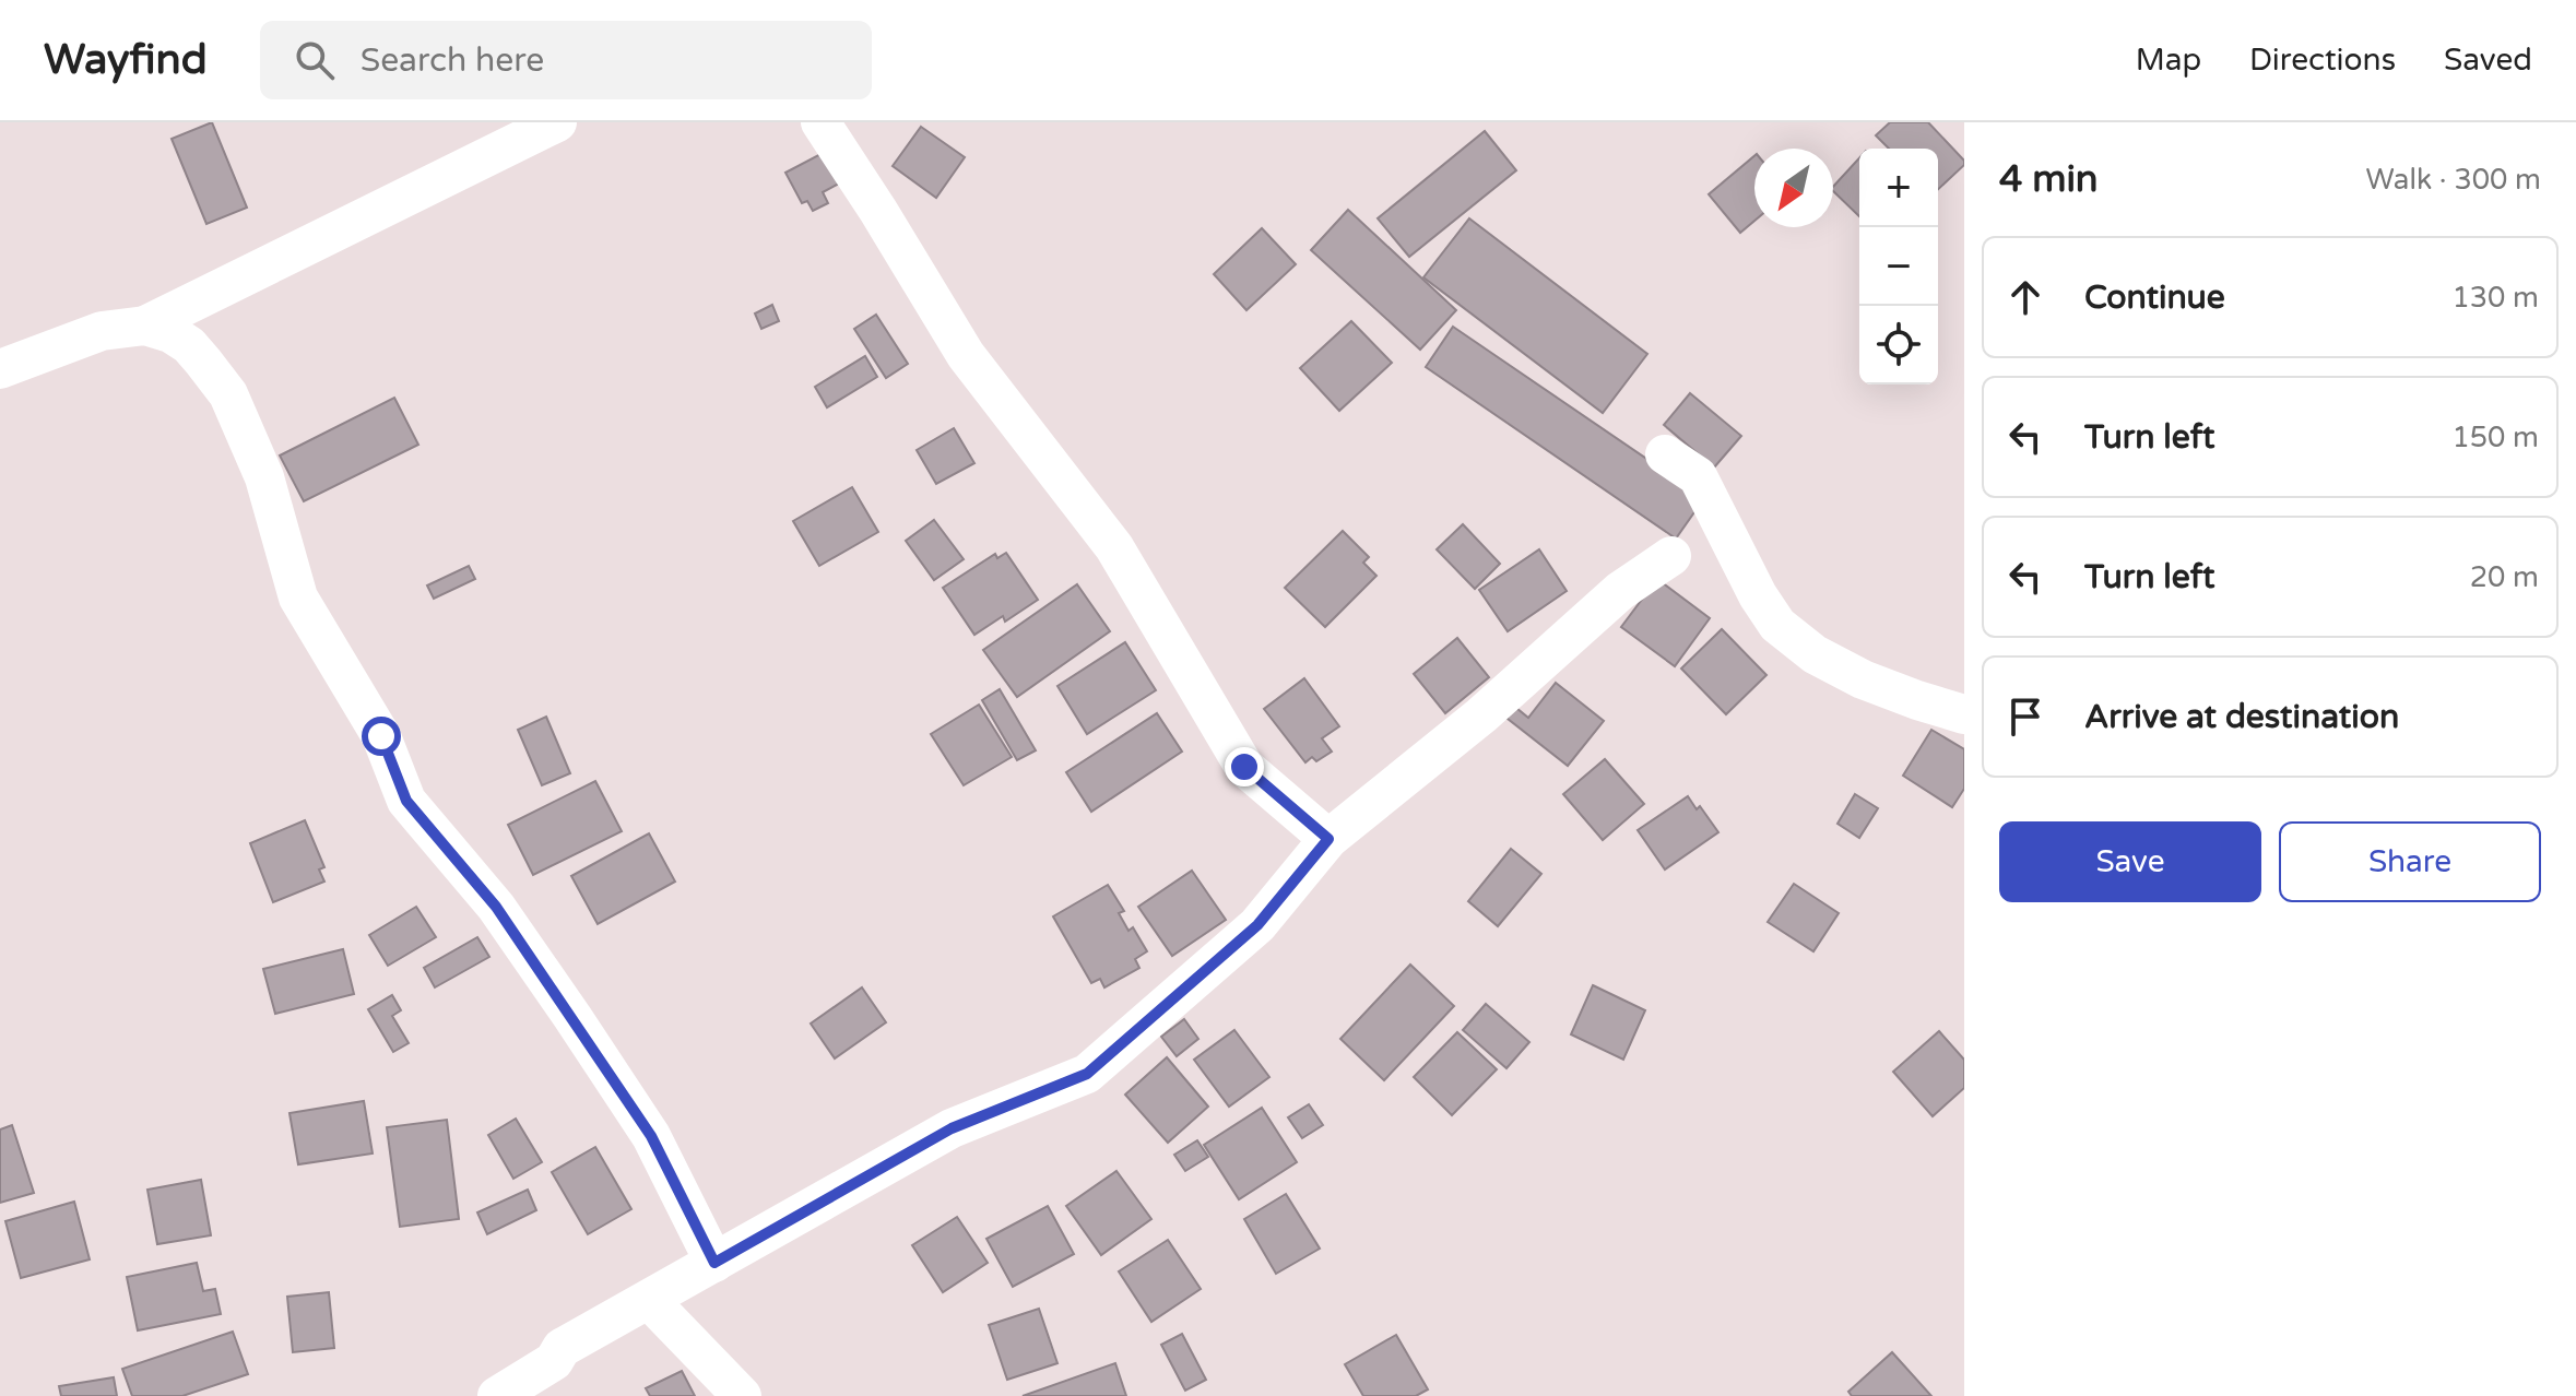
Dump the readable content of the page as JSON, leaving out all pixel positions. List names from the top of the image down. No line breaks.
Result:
{"north":"bottom left","page":{"header":"Wayfind","search":"Search here","nav":["Map","Directions","Saved"],"heading":["4 min","Walk · 300 m"],"map_buttons":["+","−"],"list":[["Continue","130 m"],["Turn left","150 m"],["Turn left","20 m"],"Arrive at destination"],"buttons":["Save","Share"]}}
